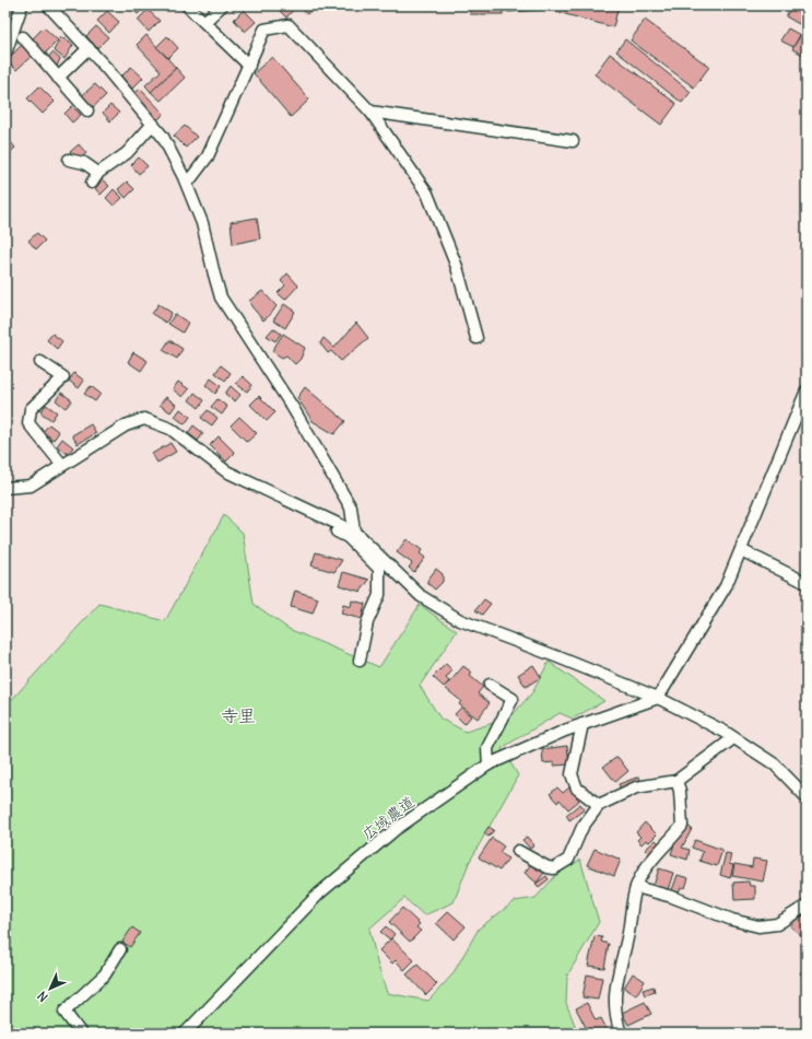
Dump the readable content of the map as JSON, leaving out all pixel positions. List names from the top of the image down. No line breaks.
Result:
{"streets":{"street":["広域農道"]},"districts":["寺里"],"north":"bottom left"}
